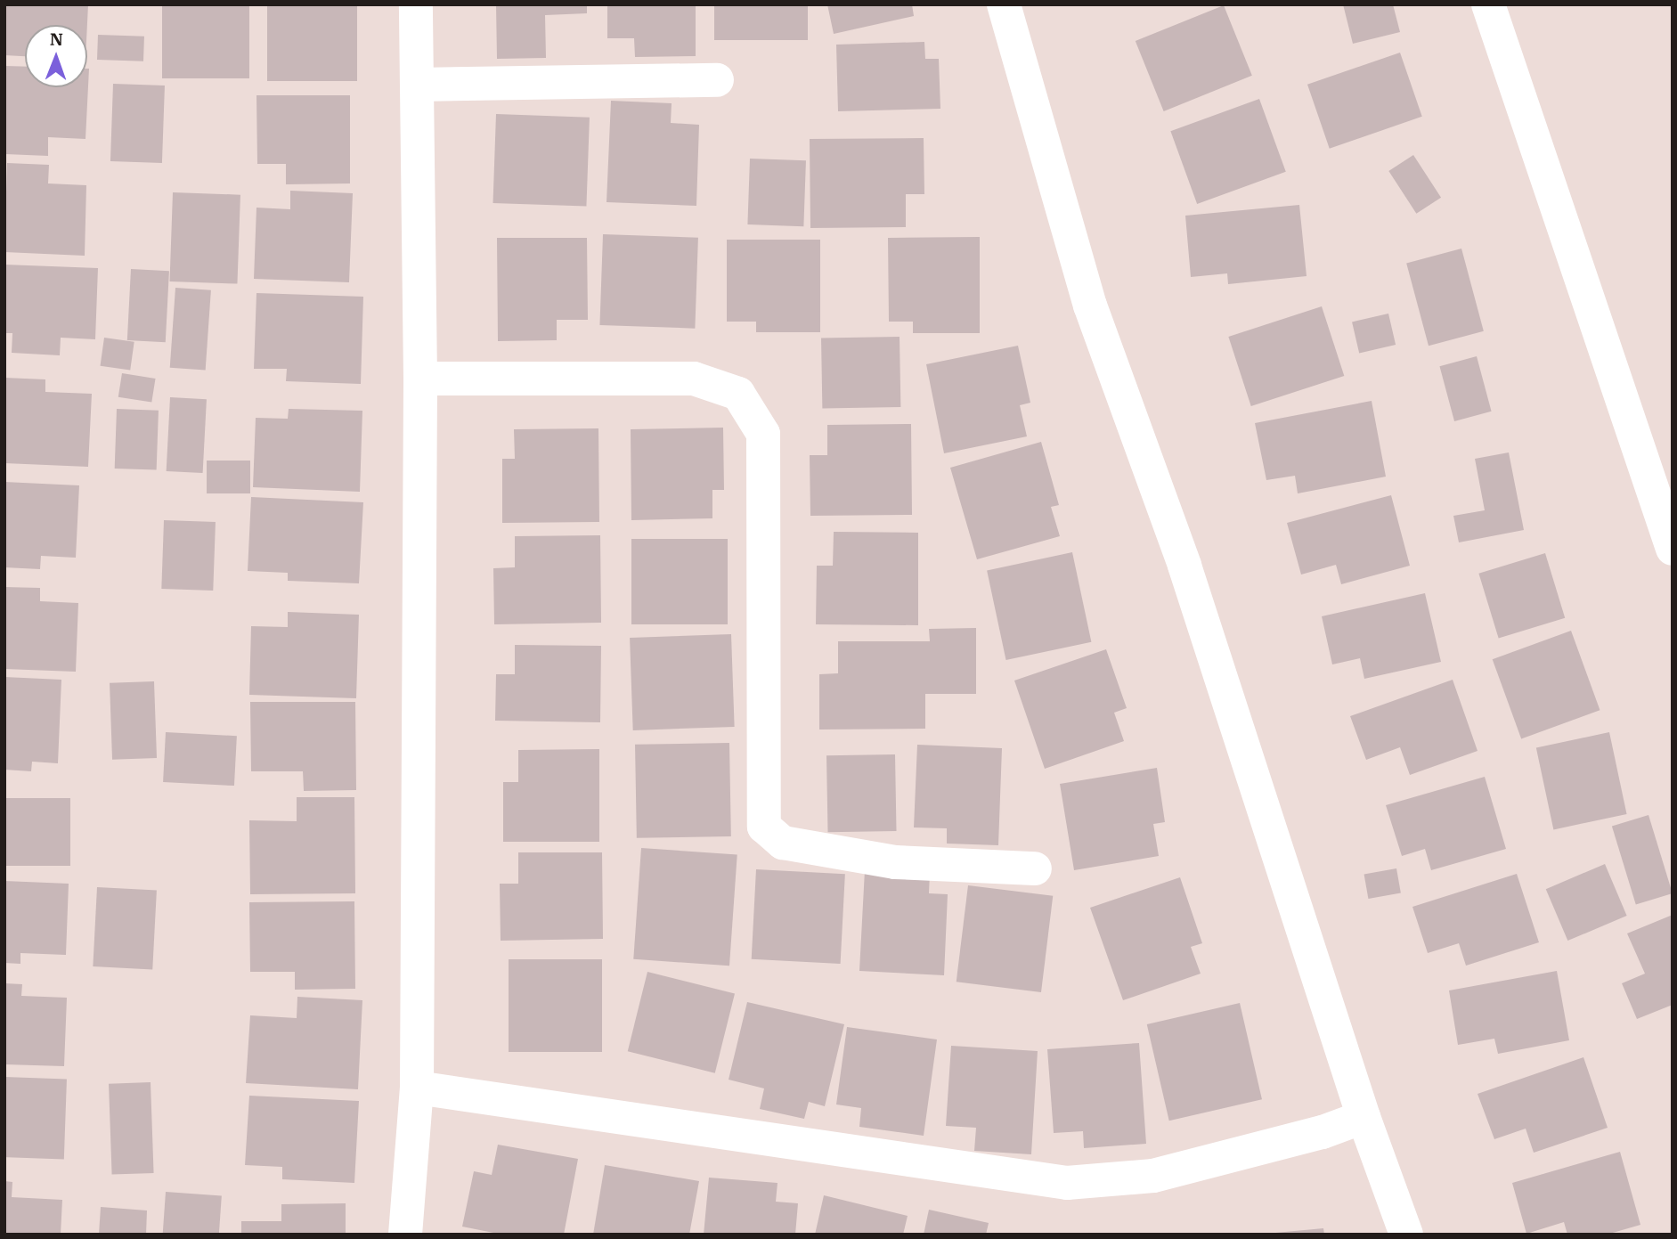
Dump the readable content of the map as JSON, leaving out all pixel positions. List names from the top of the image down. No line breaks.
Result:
{"north":"top"}
